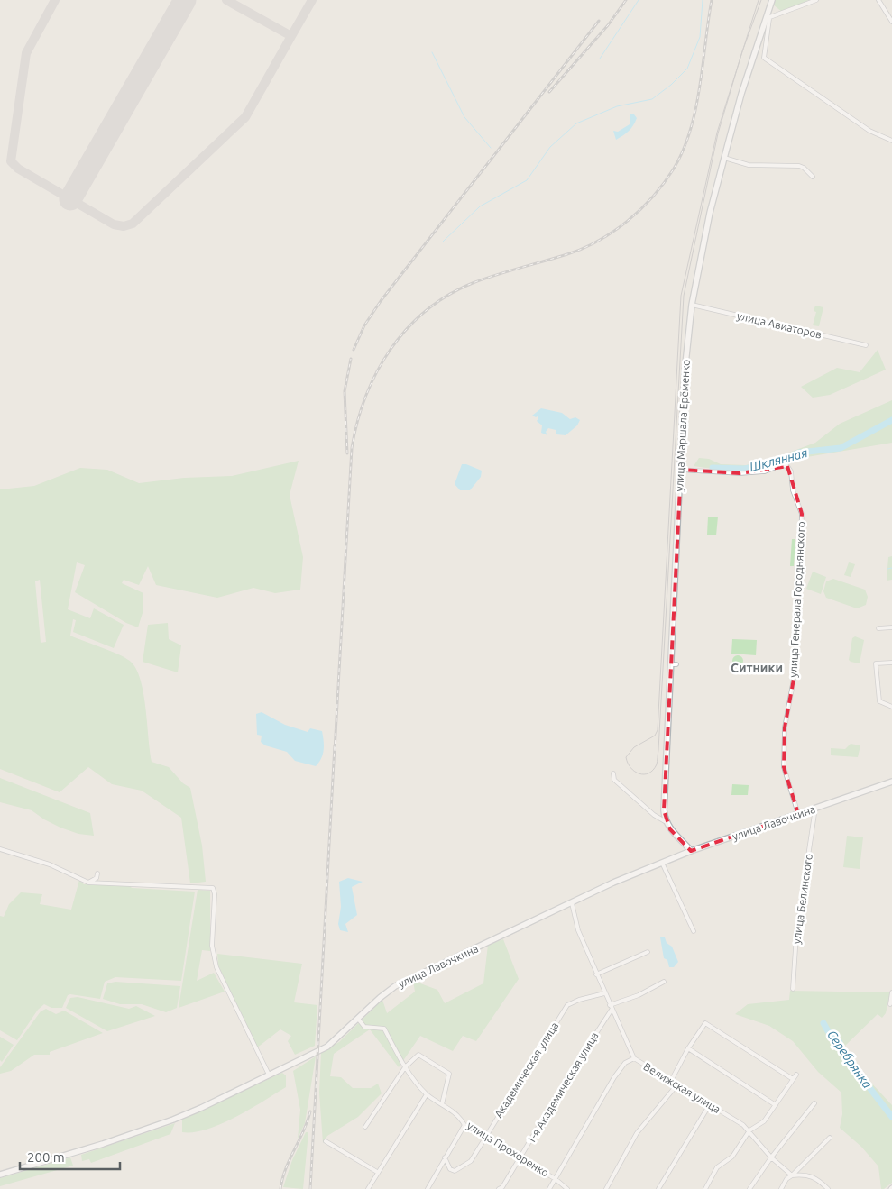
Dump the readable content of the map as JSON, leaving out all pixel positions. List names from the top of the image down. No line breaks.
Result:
{"streets":{"main road":["улица Маршала Ерёменко","улица Лавочкина"],"street":["улица Авиаторов","улица Генерала Городнянского","улица Белинского","Академическая улица","1-я Академическая улица","Велижская улица","улица Прохоренко"]},"crossings":[["улица Авиаторов","улица Маршала Ерёменко"],["улица Маршала Ерёменко","улица Генерала Городнянского"],["улица Генерала Городнянского","улица Лавочкина"],["улица Лавочкина","улица Белинского"],["улица Лавочкина","Велижская улица"],["улица Лавочкина","улица Прохоренко"],["Академическая улица","Велижская улица"],["Академическая улица","улица Прохоренко"],["1-я Академическая улица","Велижская улица"],["1-я Академическая улица","улица Прохоренко"]],"districts":["Ситники"],"water":["Шклянная","Серебрянка"],"scale_bar":"200 m"}
